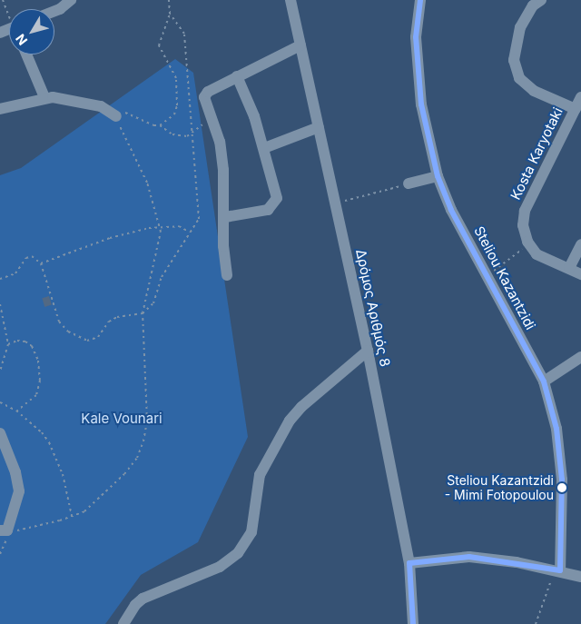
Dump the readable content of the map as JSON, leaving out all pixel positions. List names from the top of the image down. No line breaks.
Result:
{"streets":{"street":["Kosta Karyotaki","Steliou Kazantzidi","Δρόμος Αριθμός 8"]},"parks":["Kale Vounari"],"places":["Steliou Kazantzidi - Mimi Fotopoulou"],"north":"bottom left"}
